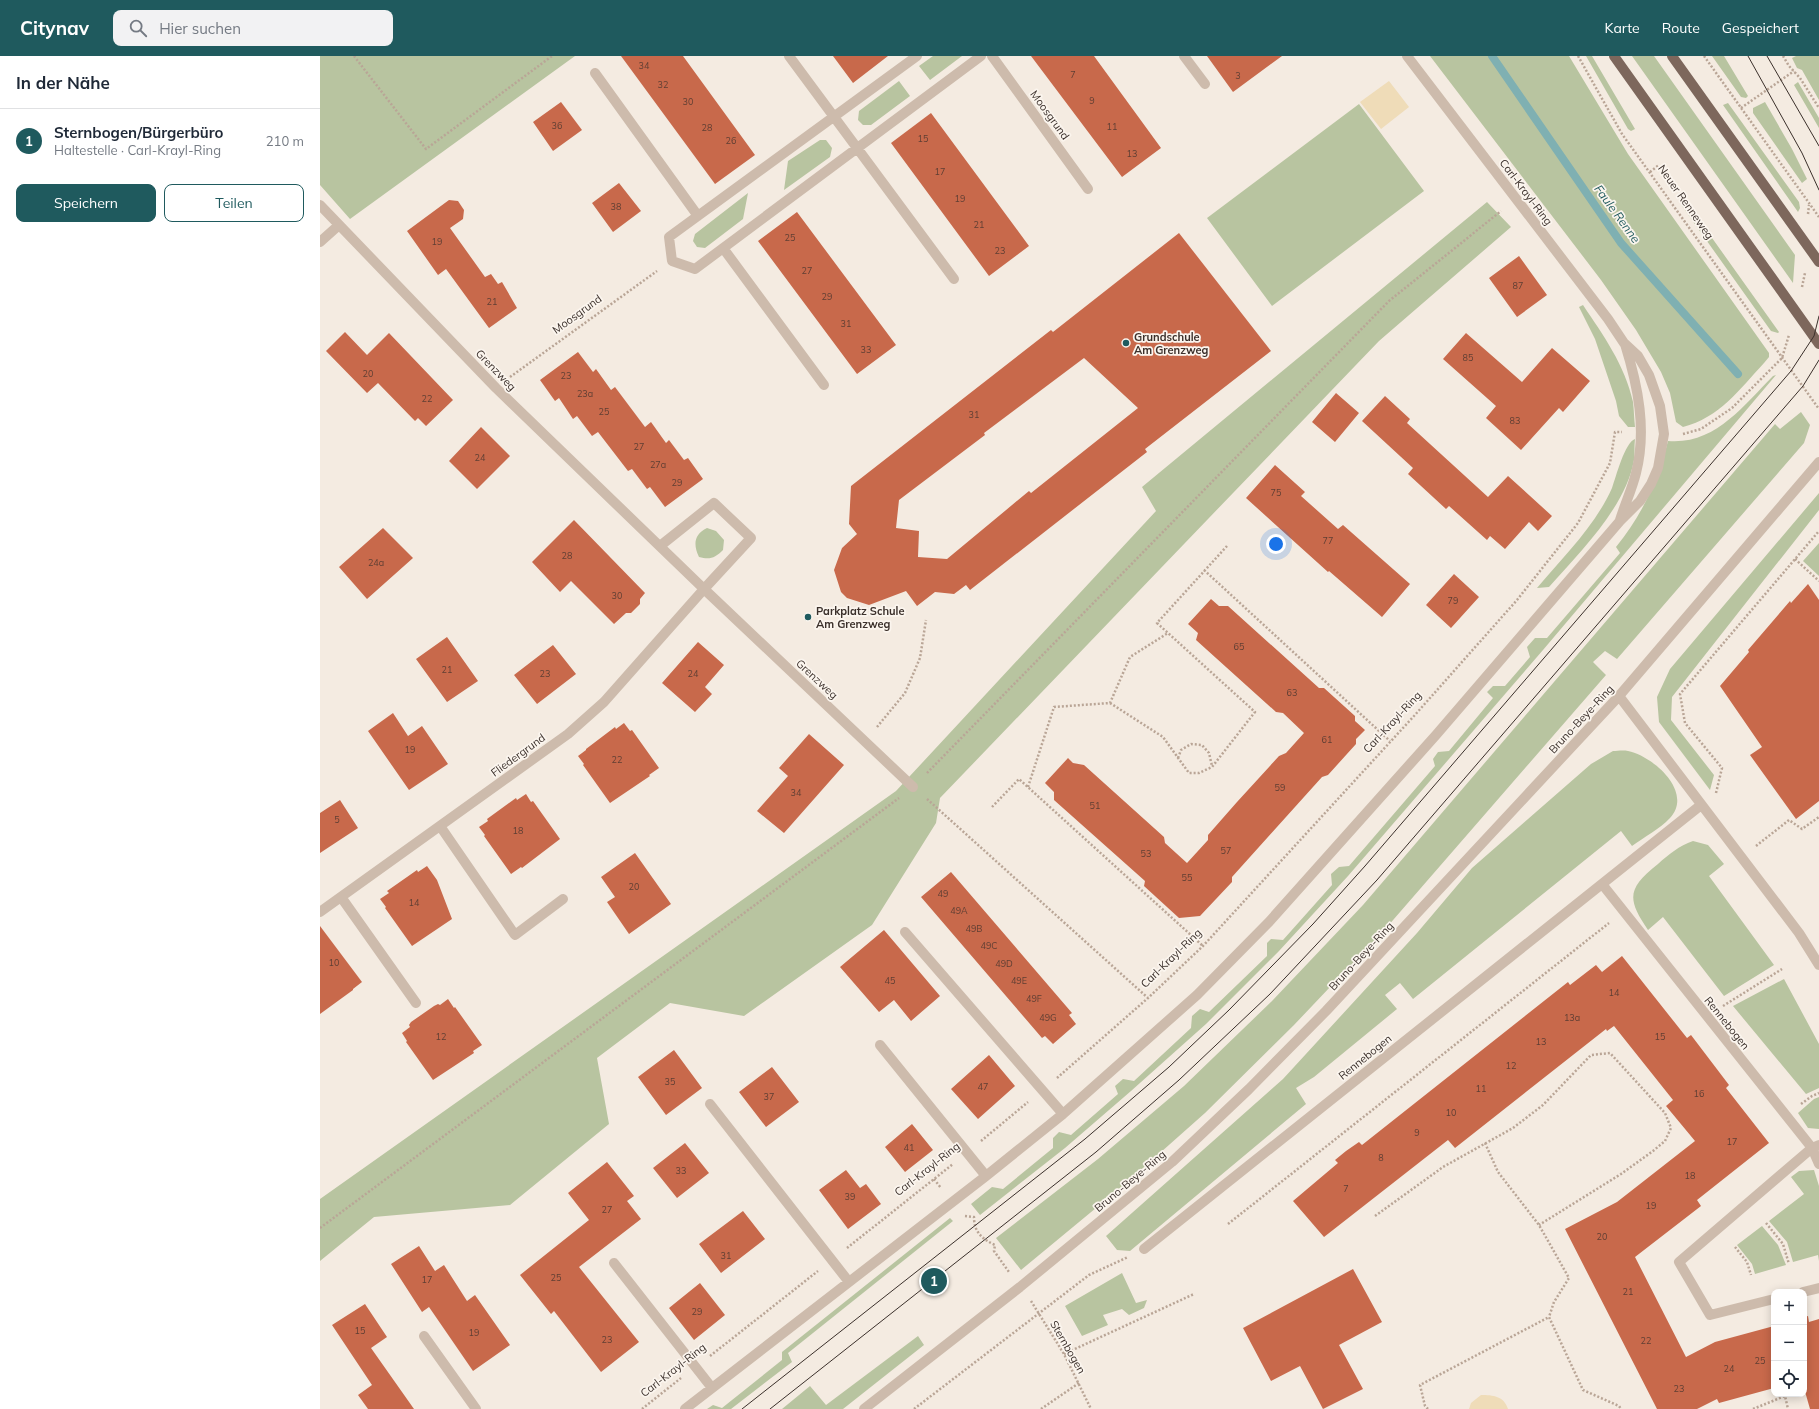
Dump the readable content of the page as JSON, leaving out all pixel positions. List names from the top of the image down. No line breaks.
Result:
{"streets":{"street":["Moosgrund","Carl-Krayl-Ring","Grenzweg","Bruno-Beye-Ring","Fliedergrund","Rennebogen"],"path":["Neuer Renneweg","Sternbogen"]},"crossings":[["Moosgrund","Grenzweg"],["Grenzweg","Fliedergrund"]],"water":["Faule Renne"],"places":["Grundschule Am Grenzweg","Parkplatz Schule Am Grenzweg"],"house_numbers":["34","7","3","32","9","30","36","11","28","15","26","13","17","19","38","21","25","19","23","27","87","29","21","31","33","85","20","23","23a","22","25","31","83","27","24","27a","29","75","77","28","24a","30","79","65","21","23","24","63","61","19","22","59","34","51","5","18","57","53","55","20","49","14","49A","49B","49C","10","49D","45","49E","14","49F","49G","13a","12","15","13","12","35","47","11","16","37","10","9","17","41","8","33","18","7","39","19","27","20","31","25","17","21","29","15","19","23","22","25","24","23"],"page":{"header":"Citynav","search":"Hier suchen","nav":["Karte","Route","Gespeichert"],"heading":"In der Nähe","list":[{"mark":"1","name":"Sternbogen/Bürgerbüro","note":"Haltestelle · Carl-Krayl-Ring","value":"210 m"}],"buttons":["Speichern","Teilen"],"pins":"1","map_buttons":["+","−"]}}
